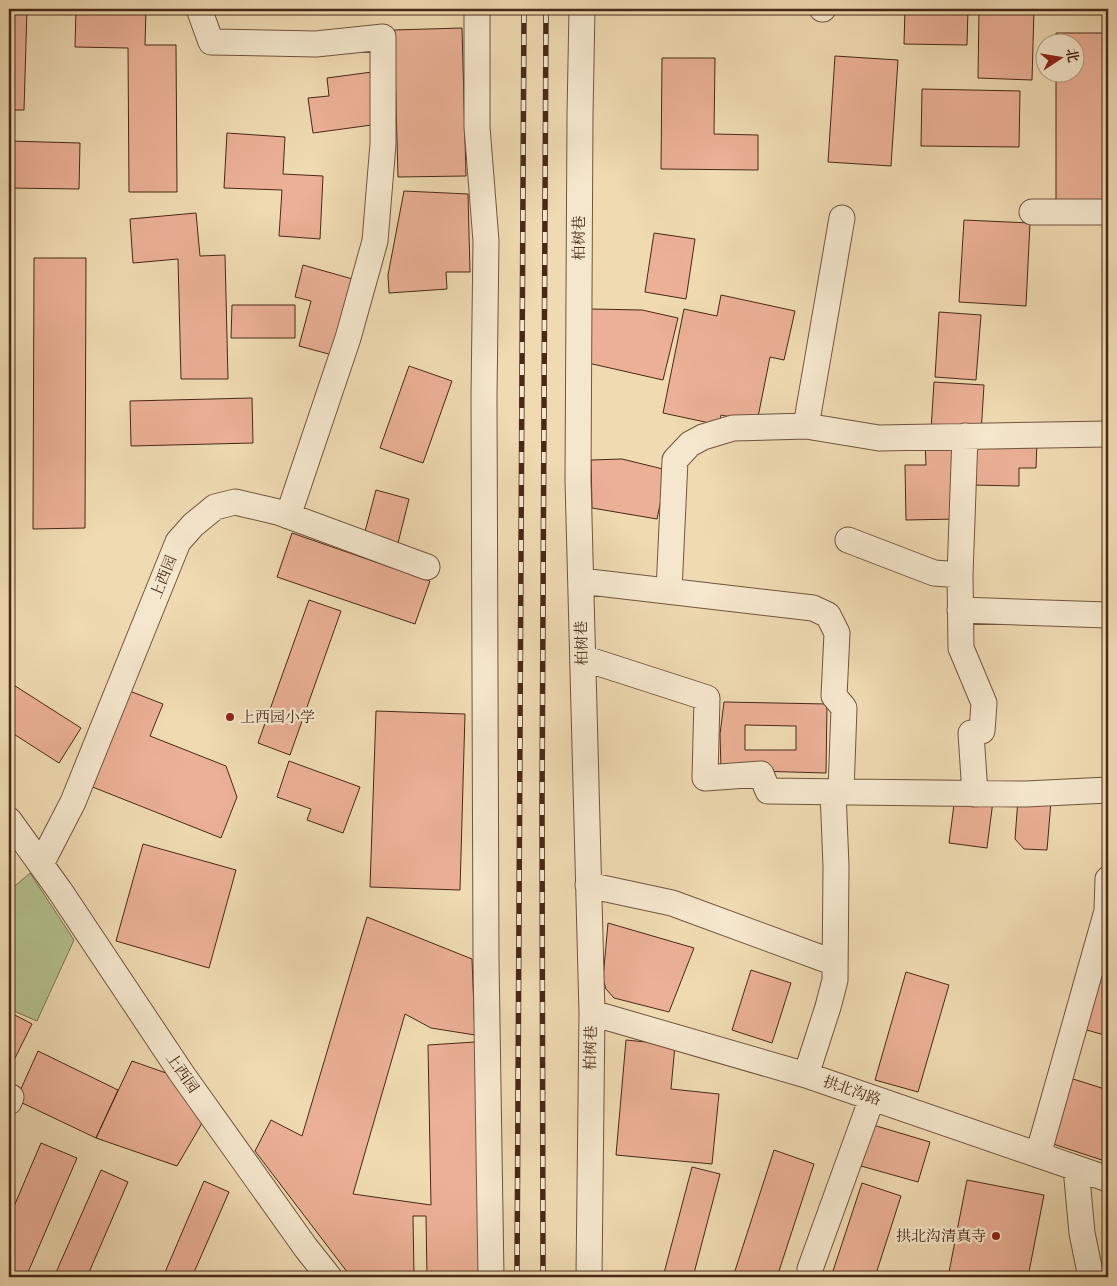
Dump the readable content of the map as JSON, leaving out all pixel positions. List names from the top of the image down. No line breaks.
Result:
{"streets":{"street":["柏树巷","上西园","拱北沟路"]},"crossings":[["柏树巷","拱北沟路"]],"places":["上西园小学","拱北沟清真寺"],"north":"right"}
